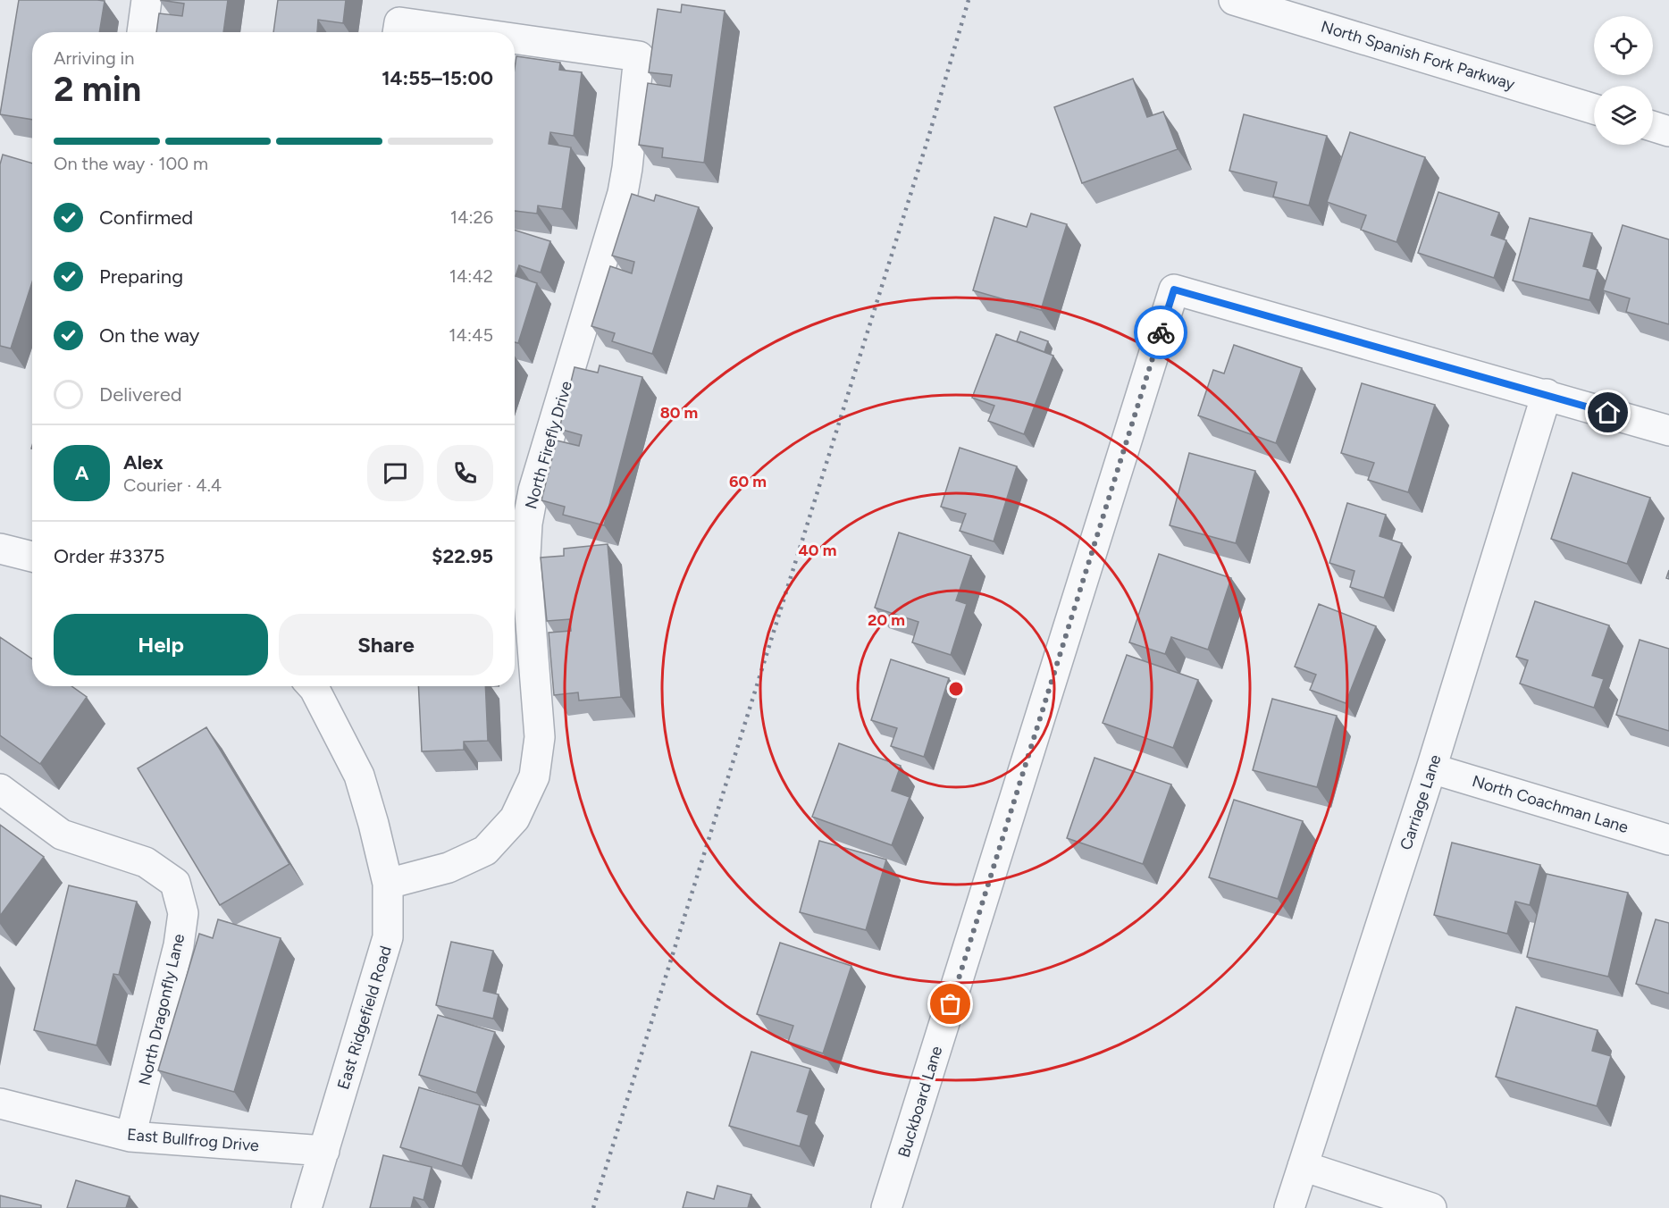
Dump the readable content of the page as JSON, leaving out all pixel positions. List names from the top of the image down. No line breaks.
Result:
{"streets":{"street":["North Spanish Fork Parkway","North Firefly Drive","Carriage Lane","North Coachman Lane","North Dragonfly Lane","East Ridgefield Road","Buckboard Lane","East Bullfrog Drive"]},"crossings":[["North Firefly Drive","East Ridgefield Road"],["Carriage Lane","North Coachman Lane"],["Carriage Lane","Buckboard Lane"],["North Dragonfly Lane","East Bullfrog Drive"],["East Ridgefield Road","East Bullfrog Drive"]],"page":{"heading":["2 min","Arriving in","14:55–15:00"],"panel":["Alex","Courier · 4.4","Order #3375","$22.95"],"bar":"On the way · 100 m","list":[["Confirmed","14:26"],["Preparing","14:42"],["On the way","14:45"],"Delivered"],"round":"A","buttons":["Help","Share"]},"rings":["80 m","60 m","40 m","20 m"]}
